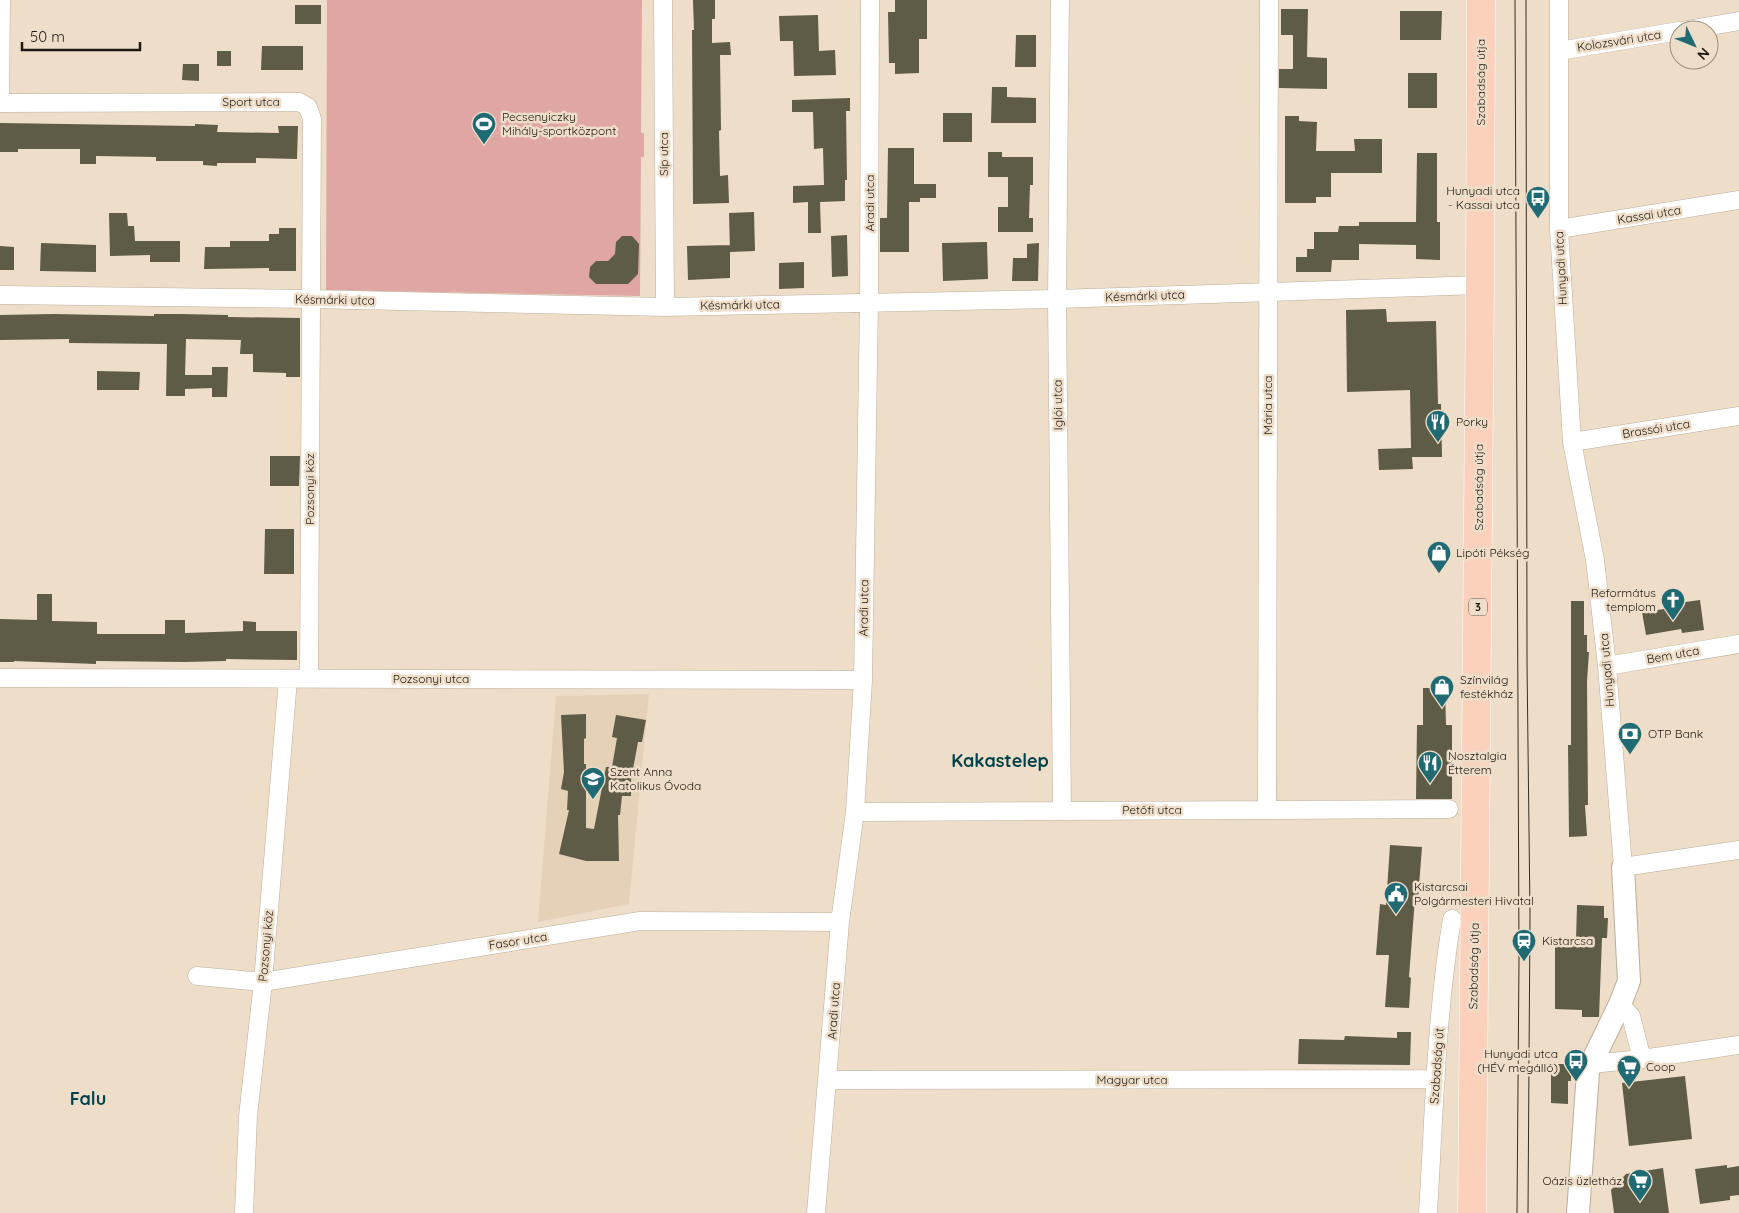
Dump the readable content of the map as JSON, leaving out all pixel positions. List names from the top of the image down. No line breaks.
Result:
{"streets":{"main road":["Szabadság útja","3"],"street":["Kolozsvári utca","Sport utca","Síp utca","Aradi utca","Kassai utca","Hunyadi utca","Késmárki utca","Iglói utca","Mária utca","Brassói utca","Pozsonyi köz","Bem utca","Pozsonyi utca","Petőfi utca","Fasor utca","Szabadság út","Magyar utca"]},"crossings":[["Kolozsvári utca","Hunyadi utca"],["Szabadság útja","Késmárki utca"],["Sport utca","Késmárki utca"],["Sport utca","Pozsonyi köz"],["Síp utca","Késmárki utca"],["Aradi utca","Késmárki utca"],["Aradi utca","Pozsonyi utca"],["Aradi utca","Petőfi utca"],["Aradi utca","Fasor utca"],["Aradi utca","Magyar utca"],["Kassai utca","Hunyadi utca"],["Hunyadi utca","Brassói utca"],["Hunyadi utca","Bem utca"],["Késmárki utca","Iglói utca"],["Késmárki utca","Mária utca"],["Késmárki utca","Pozsonyi köz"],["Iglói utca","Petőfi utca"],["Mária utca","Petőfi utca"],["Pozsonyi köz","Pozsonyi utca"],["Pozsonyi köz","Fasor utca"],["Szabadság út","Magyar utca"]],"districts":["Kakastelep","Falu"],"places":{"sports":["Pecsenyiczky Mihály-sportközpont"],"bus stop":["Hunyadi utca - Kassai utca","Hunyadi utca (HÉV megálló)"],"restaurant":["Porky","Nosztalgia Étterem"],"shop":["Lipóti Pékség","Színvilág festékház"],"church":["Református templom"],"bank":["OTP Bank"],"school or university":["Szent Anna Katolikus Óvoda"],"public building":["Kistarcsai Polgármesteri Hivatal"],"station":["Kistarcsa"],"supermarket":["Coop","Oázis üzletház"]},"scale_bar":"50 m","north":"bottom right"}
